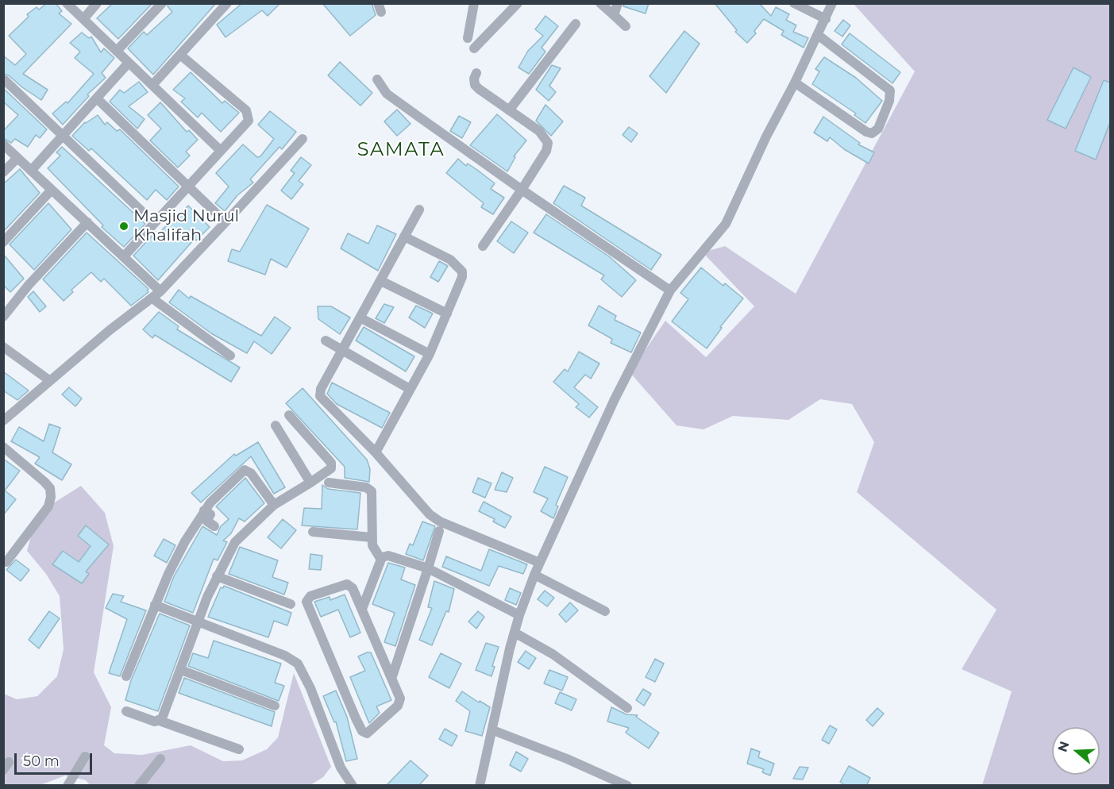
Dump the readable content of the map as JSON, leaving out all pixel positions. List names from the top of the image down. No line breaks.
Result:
{"districts":["SAMATA"],"places":["Masjid Nurul Khalifah"],"scale_bar":"50 m","north":"left"}
